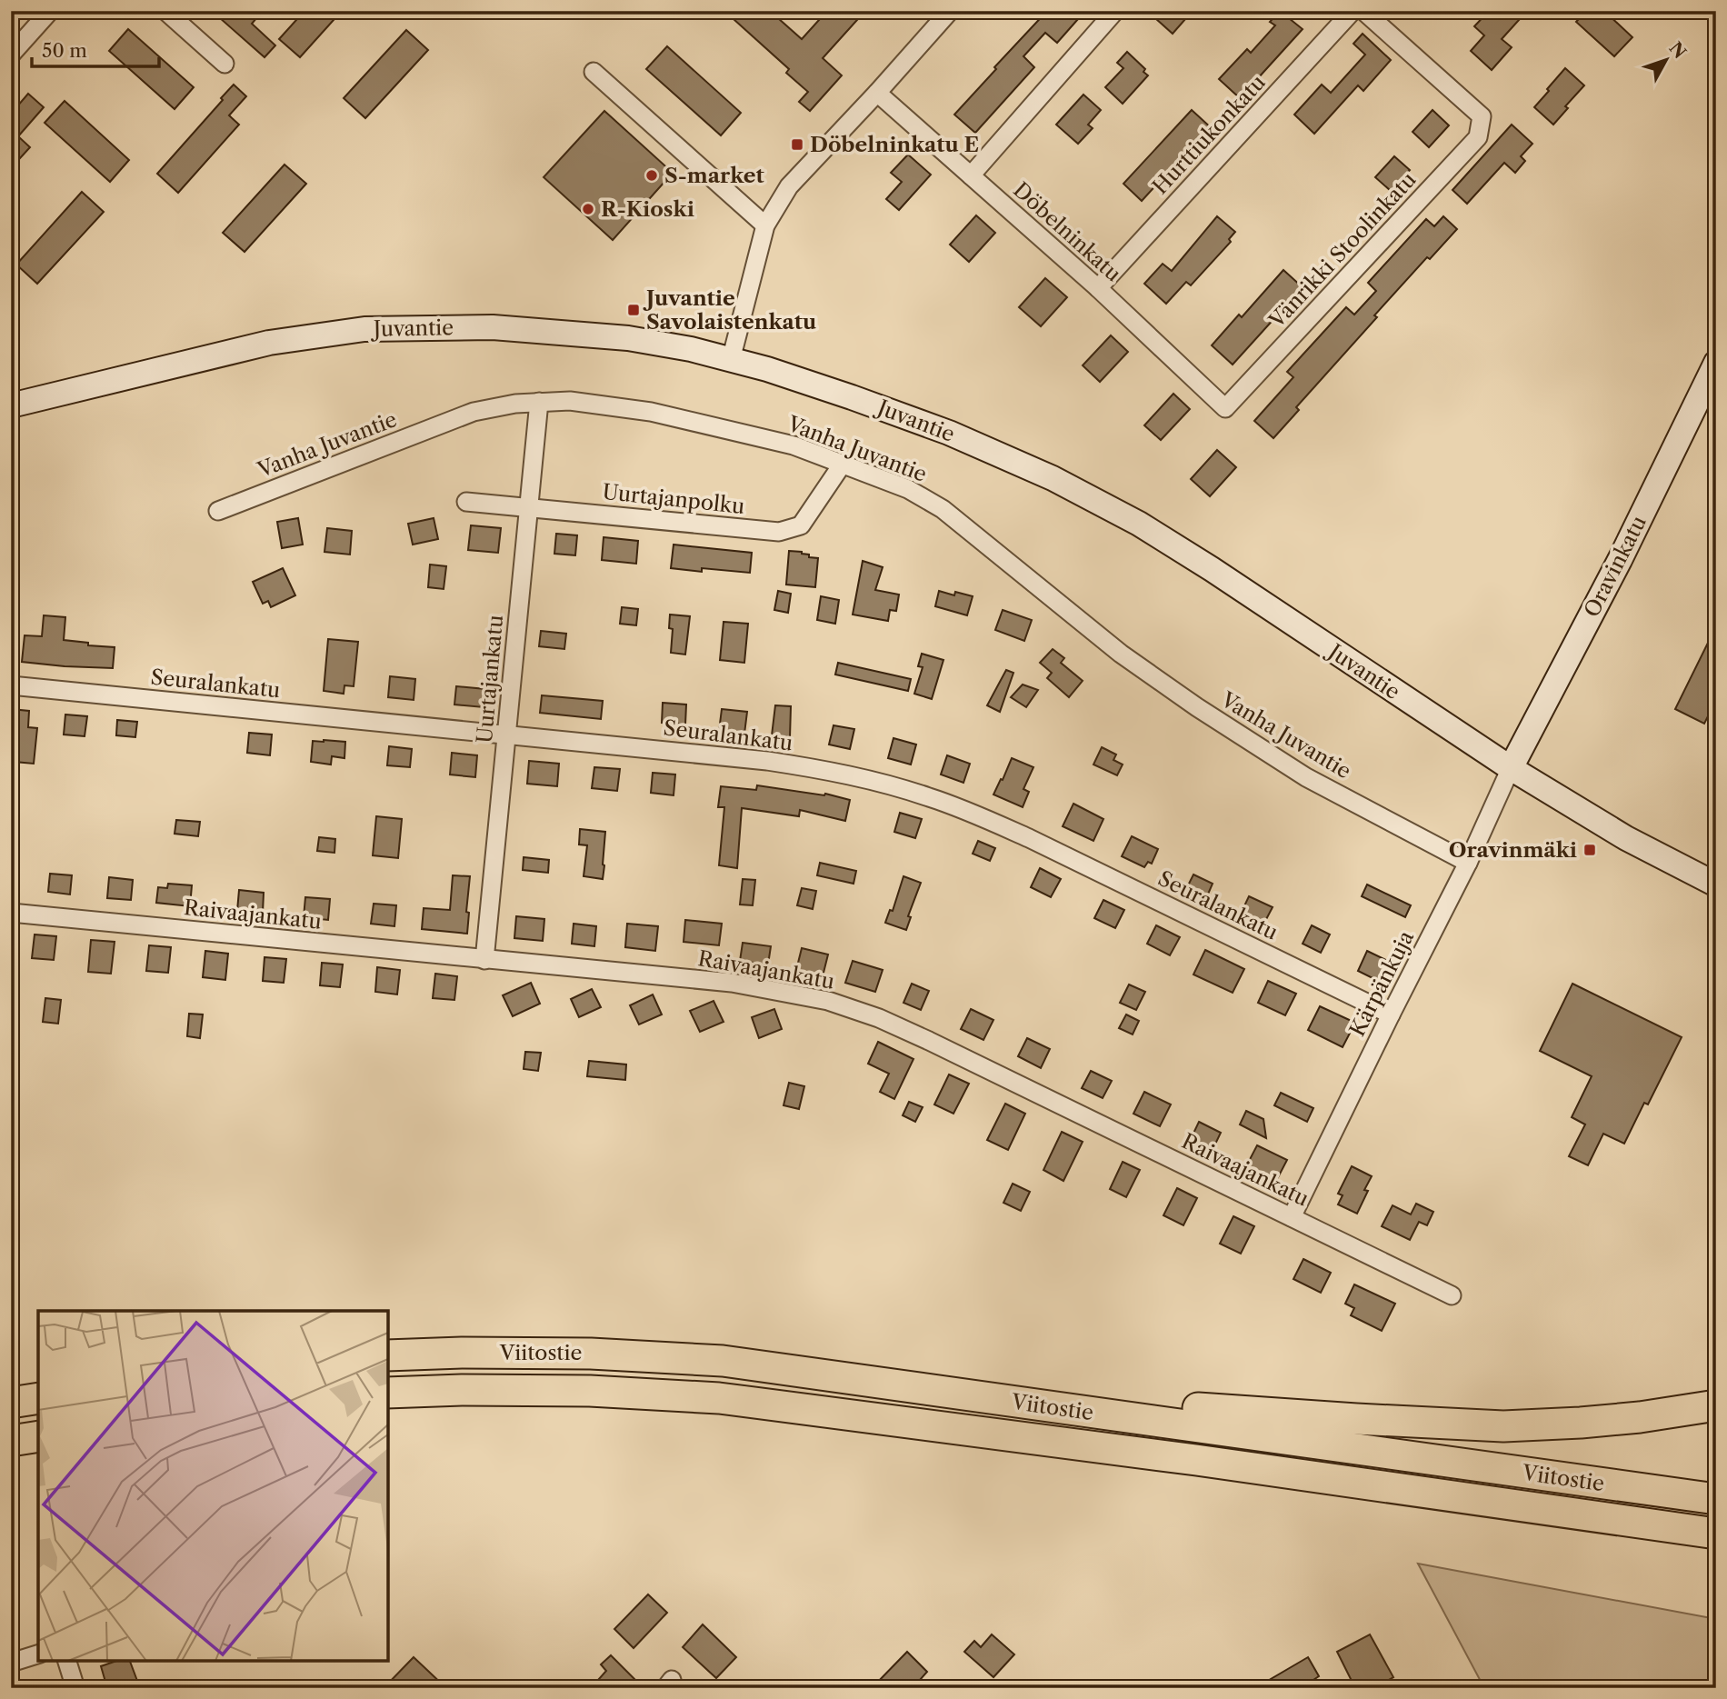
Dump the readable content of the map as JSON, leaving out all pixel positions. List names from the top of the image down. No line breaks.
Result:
{"streets":{"highway":["Viitostie"],"main road":["Juvantie","Oravinkatu"],"street":["Hurttiukonkatu","Döbelninkatu","Vänrikki Stoolinkatu","Vanha Juvantie","Uurtajanpolku","Uurtajankatu","Seuralankatu","Raivaajankatu","Kärpänkuja"]},"crossings":[["Hurttiukonkatu","Döbelninkatu"],["Döbelninkatu","Vänrikki Stoolinkatu"],["Juvantie","Oravinkatu"],["Juvantie","Kärpänkuja"],["Vanha Juvantie","Uurtajanpolku"],["Vanha Juvantie","Uurtajankatu"],["Vanha Juvantie","Kärpänkuja"],["Uurtajanpolku","Uurtajankatu"],["Oravinkatu","Kärpänkuja"],["Uurtajankatu","Seuralankatu"],["Uurtajankatu","Raivaajankatu"],["Seuralankatu","Kärpänkuja"],["Raivaajankatu","Kärpänkuja"]],"places":{"transit":["Döbelninkatu E","Juvantie Savolaistenkatu","Oravinmäki"],"other":["S-market","R-Kioski"]},"scale_bar":"50 m","north":"top right"}
